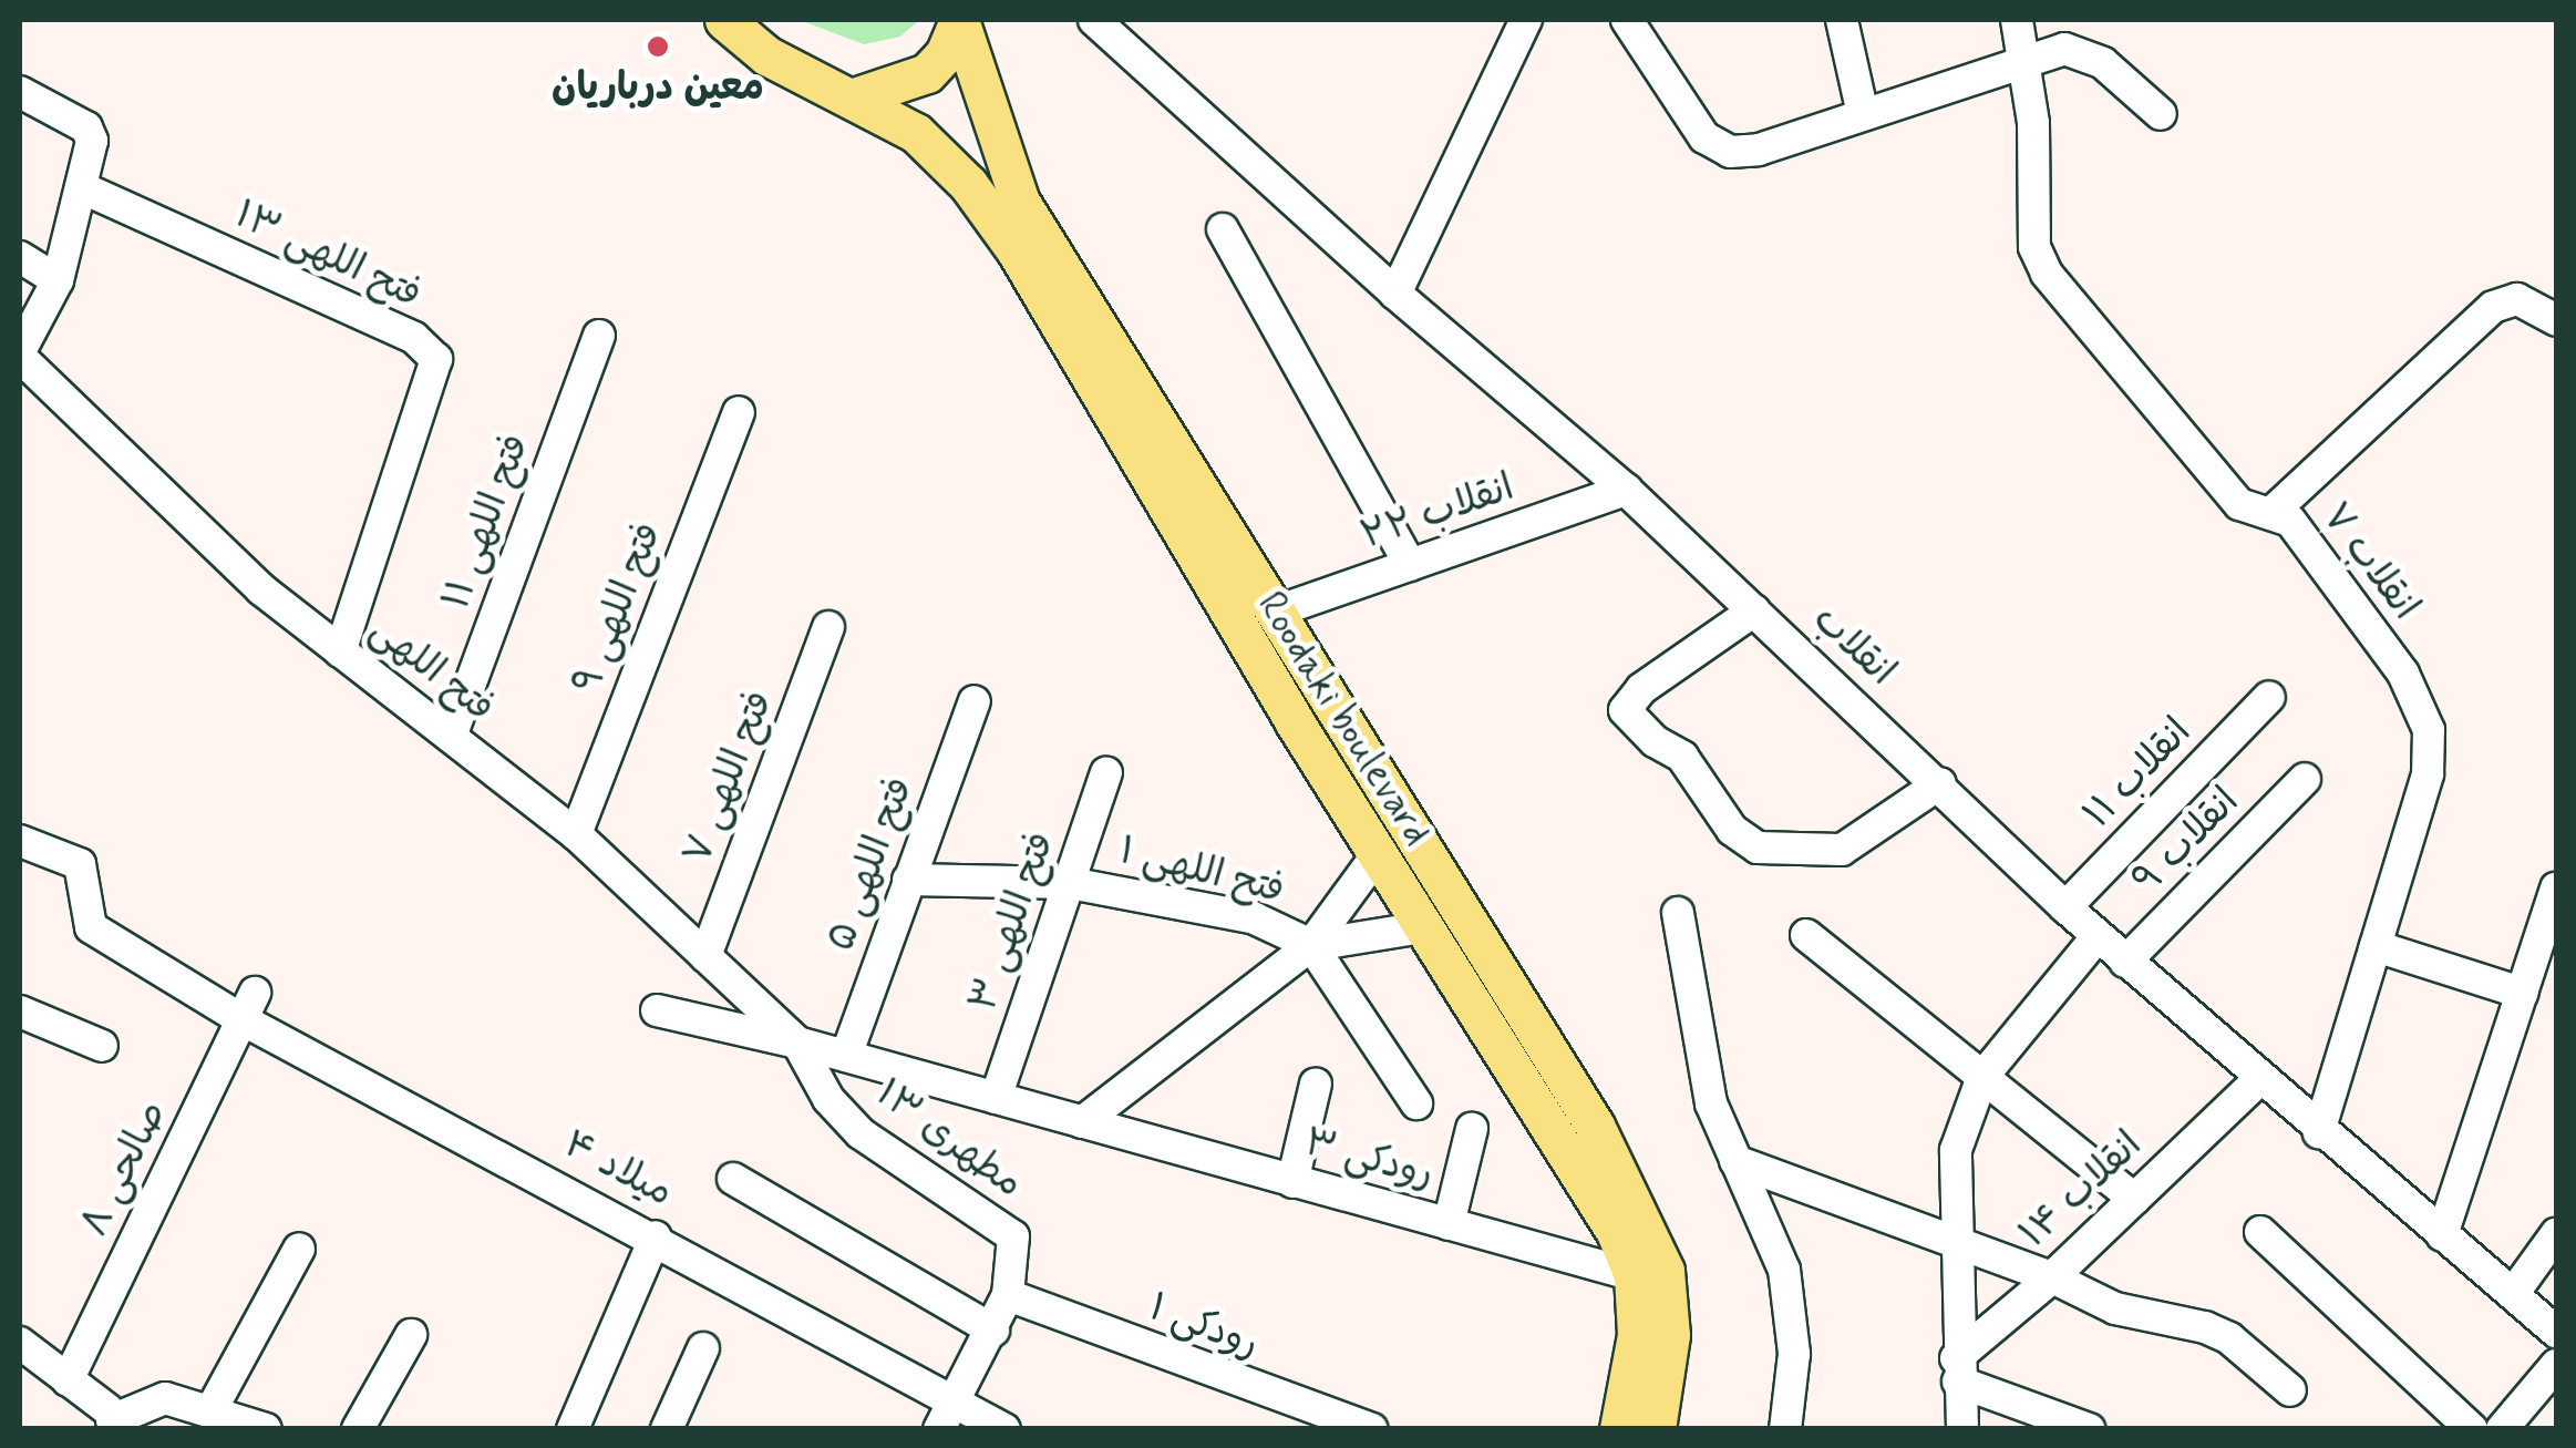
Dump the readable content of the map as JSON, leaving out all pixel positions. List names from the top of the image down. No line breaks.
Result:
{"streets":{"main road":["Roodaki boulevard"],"street":["فتح اللهی ۱۳","انقلاب ۲۲","فتح اللهی ۱۱","انقلاب ۷","فتح اللهی ۹","انقلاب","فتح اللهی","انقلاب ۱۱","فتح اللهی ۷","انقلاب ۹","فتح اللهی ۵","فتح اللهی ۱","فتح اللهی ۳","مطهری ۱۳","رودکی ۳","صالحی ۸","میلاد ۴","انقلاب ۱۴","رودکی ۱"]},"crossings":[["فتح اللهی ۱۳","فتح اللهی"],["انقلاب ۲۲","انقلاب"],["انقلاب ۲۲","Roodaki boulevard"],["فتح اللهی ۱۱","فتح اللهی"],["انقلاب ۷","انقلاب"],["فتح اللهی ۹","فتح اللهی"],["انقلاب","انقلاب ۱۱"],["انقلاب","انقلاب ۹"],["انقلاب","انقلاب ۱۴"],["فتح اللهی","فتح اللهی ۷"],["فتح اللهی","فتح اللهی ۵"],["فتح اللهی","فتح اللهی ۳"],["فتح اللهی","مطهری ۱۳"],["فتح اللهی","رودکی ۳"],["Roodaki boulevard","رودکی ۳"],["فتح اللهی ۵","فتح اللهی ۱"],["فتح اللهی ۱","فتح اللهی ۳"],["مطهری ۱۳","میلاد ۴"],["مطهری ۱۳","رودکی ۱"],["صالحی ۸","میلاد ۴"]],"places":["معین درباریان"]}
